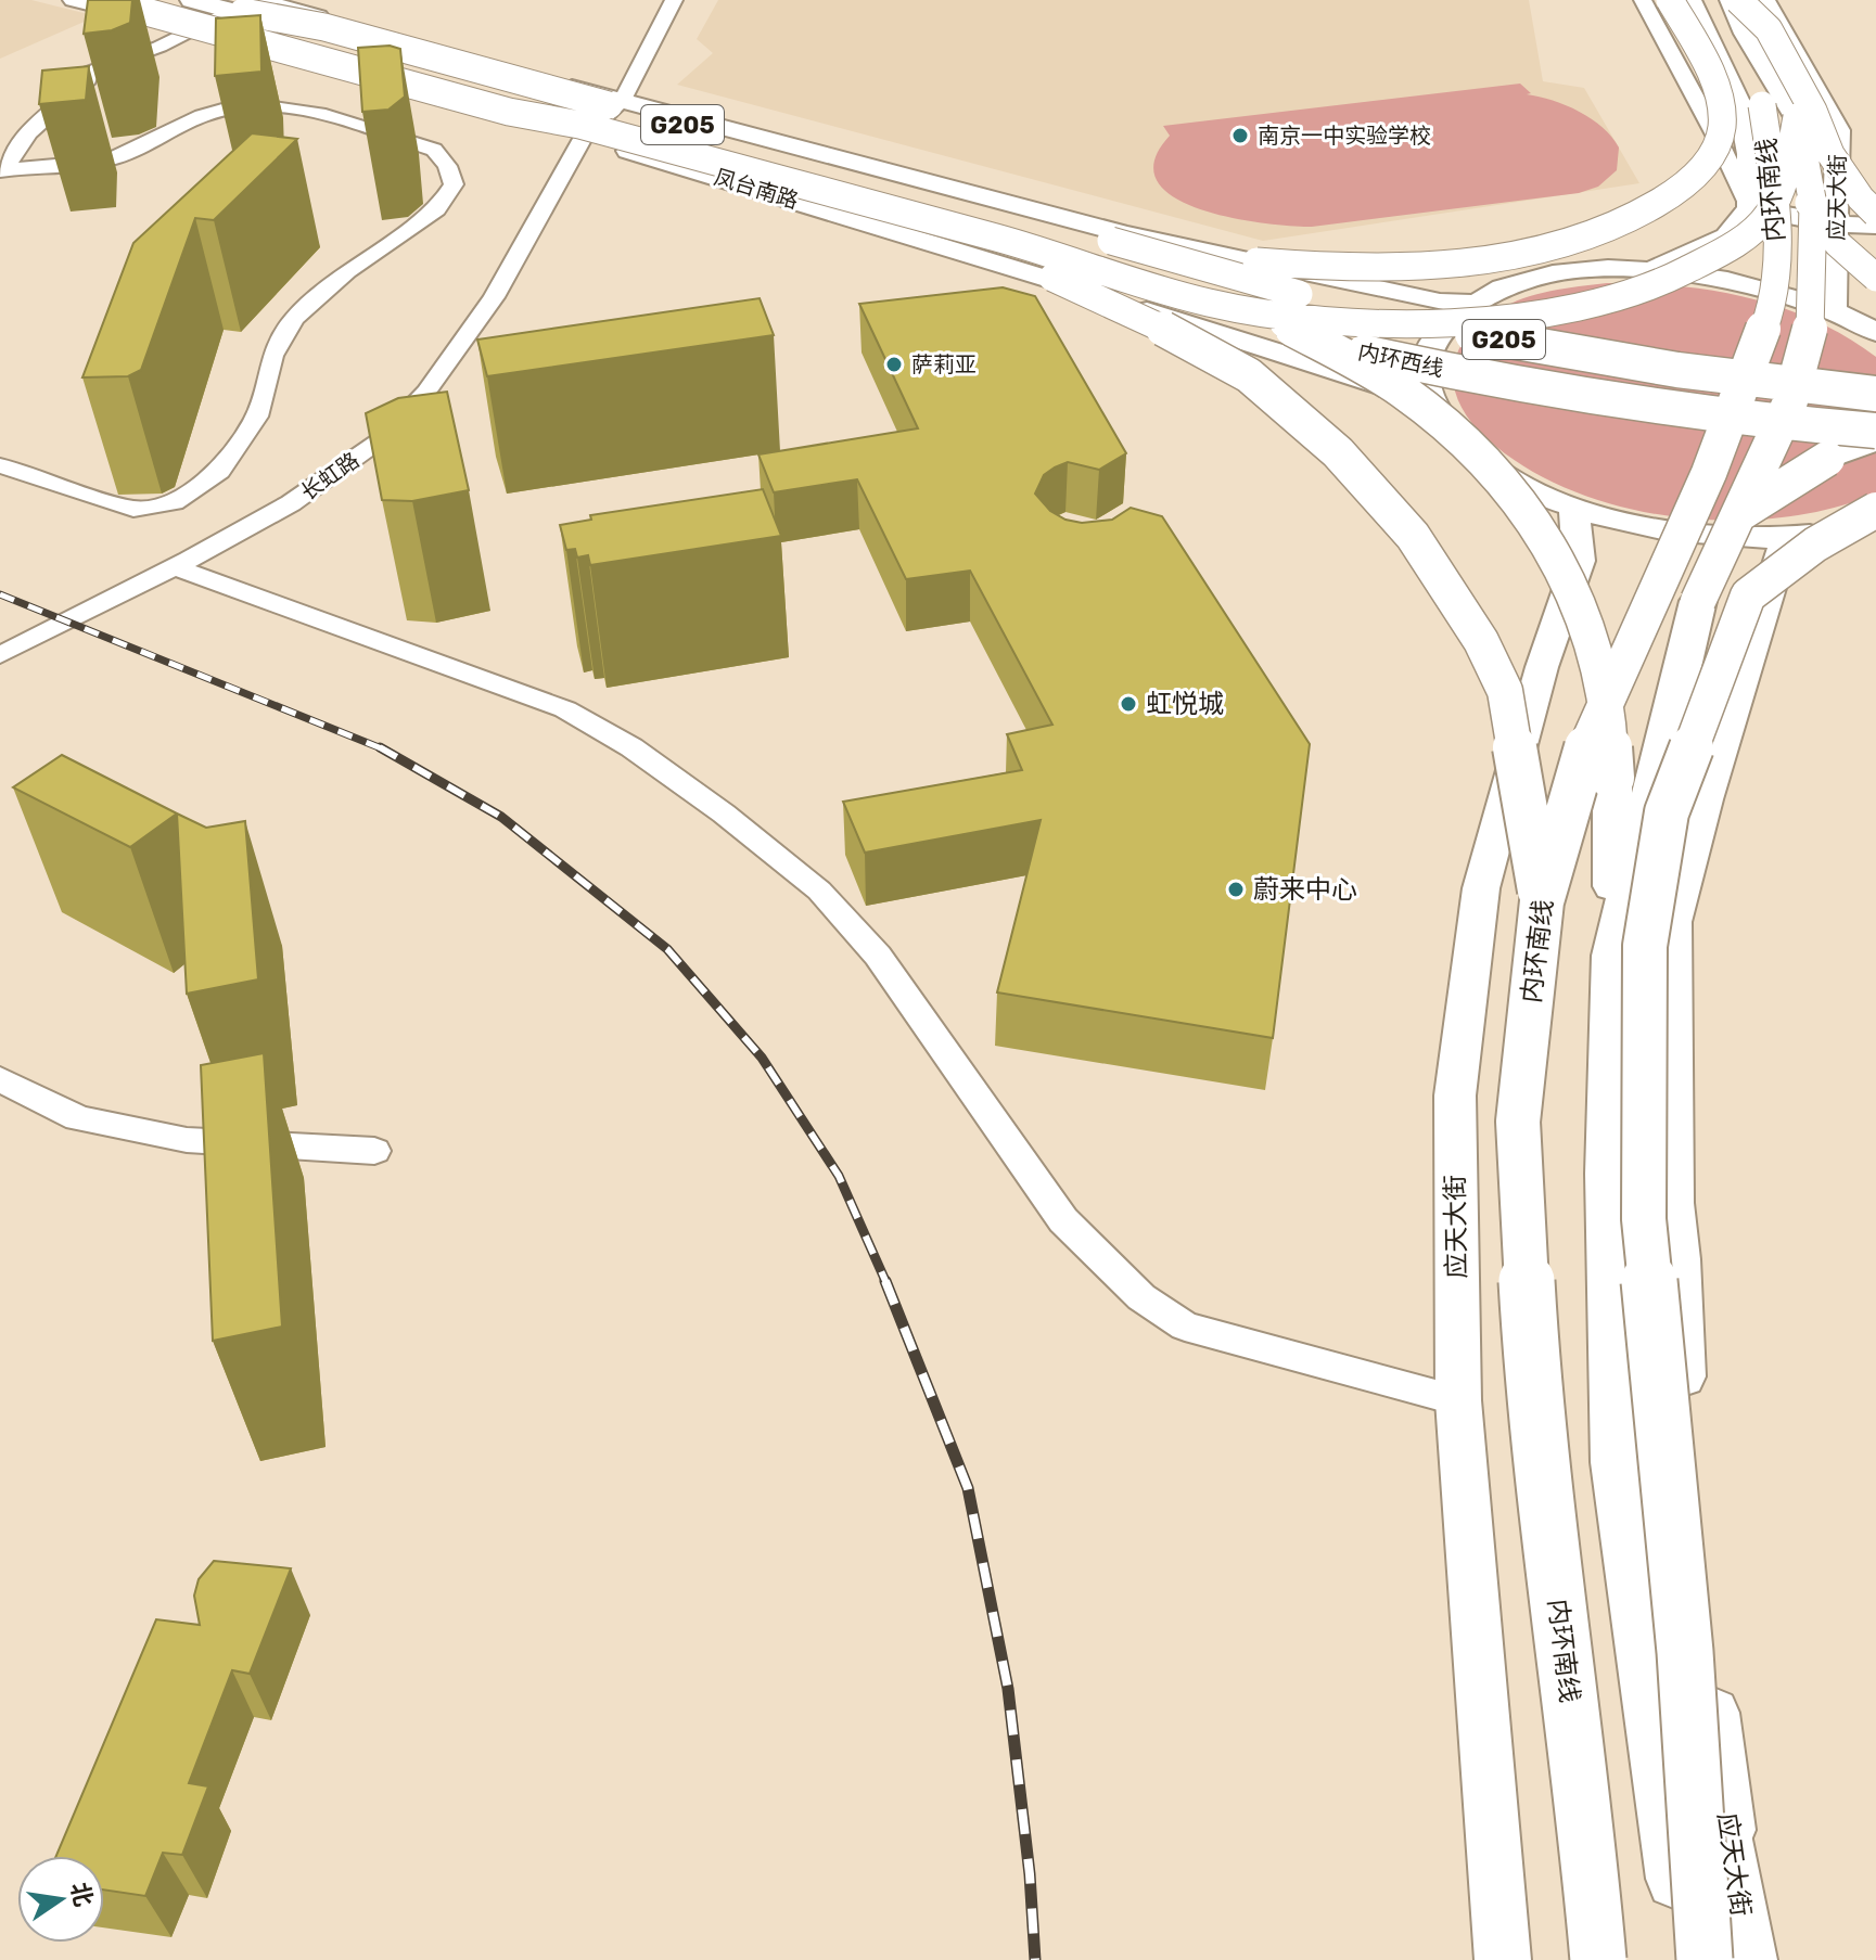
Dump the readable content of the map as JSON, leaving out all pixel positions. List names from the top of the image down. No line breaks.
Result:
{"streets":{"highway":["G205","凤台南路","内环南线","内环西线"],"main road":["应天大街"],"street":["长虹路"]},"crossings":[["凤台南路","内环西线"],["凤台南路","长虹路"]],"places":["南京一中实验学校","萨莉亚","虹悦城","蔚来中心"],"north":"right"}
